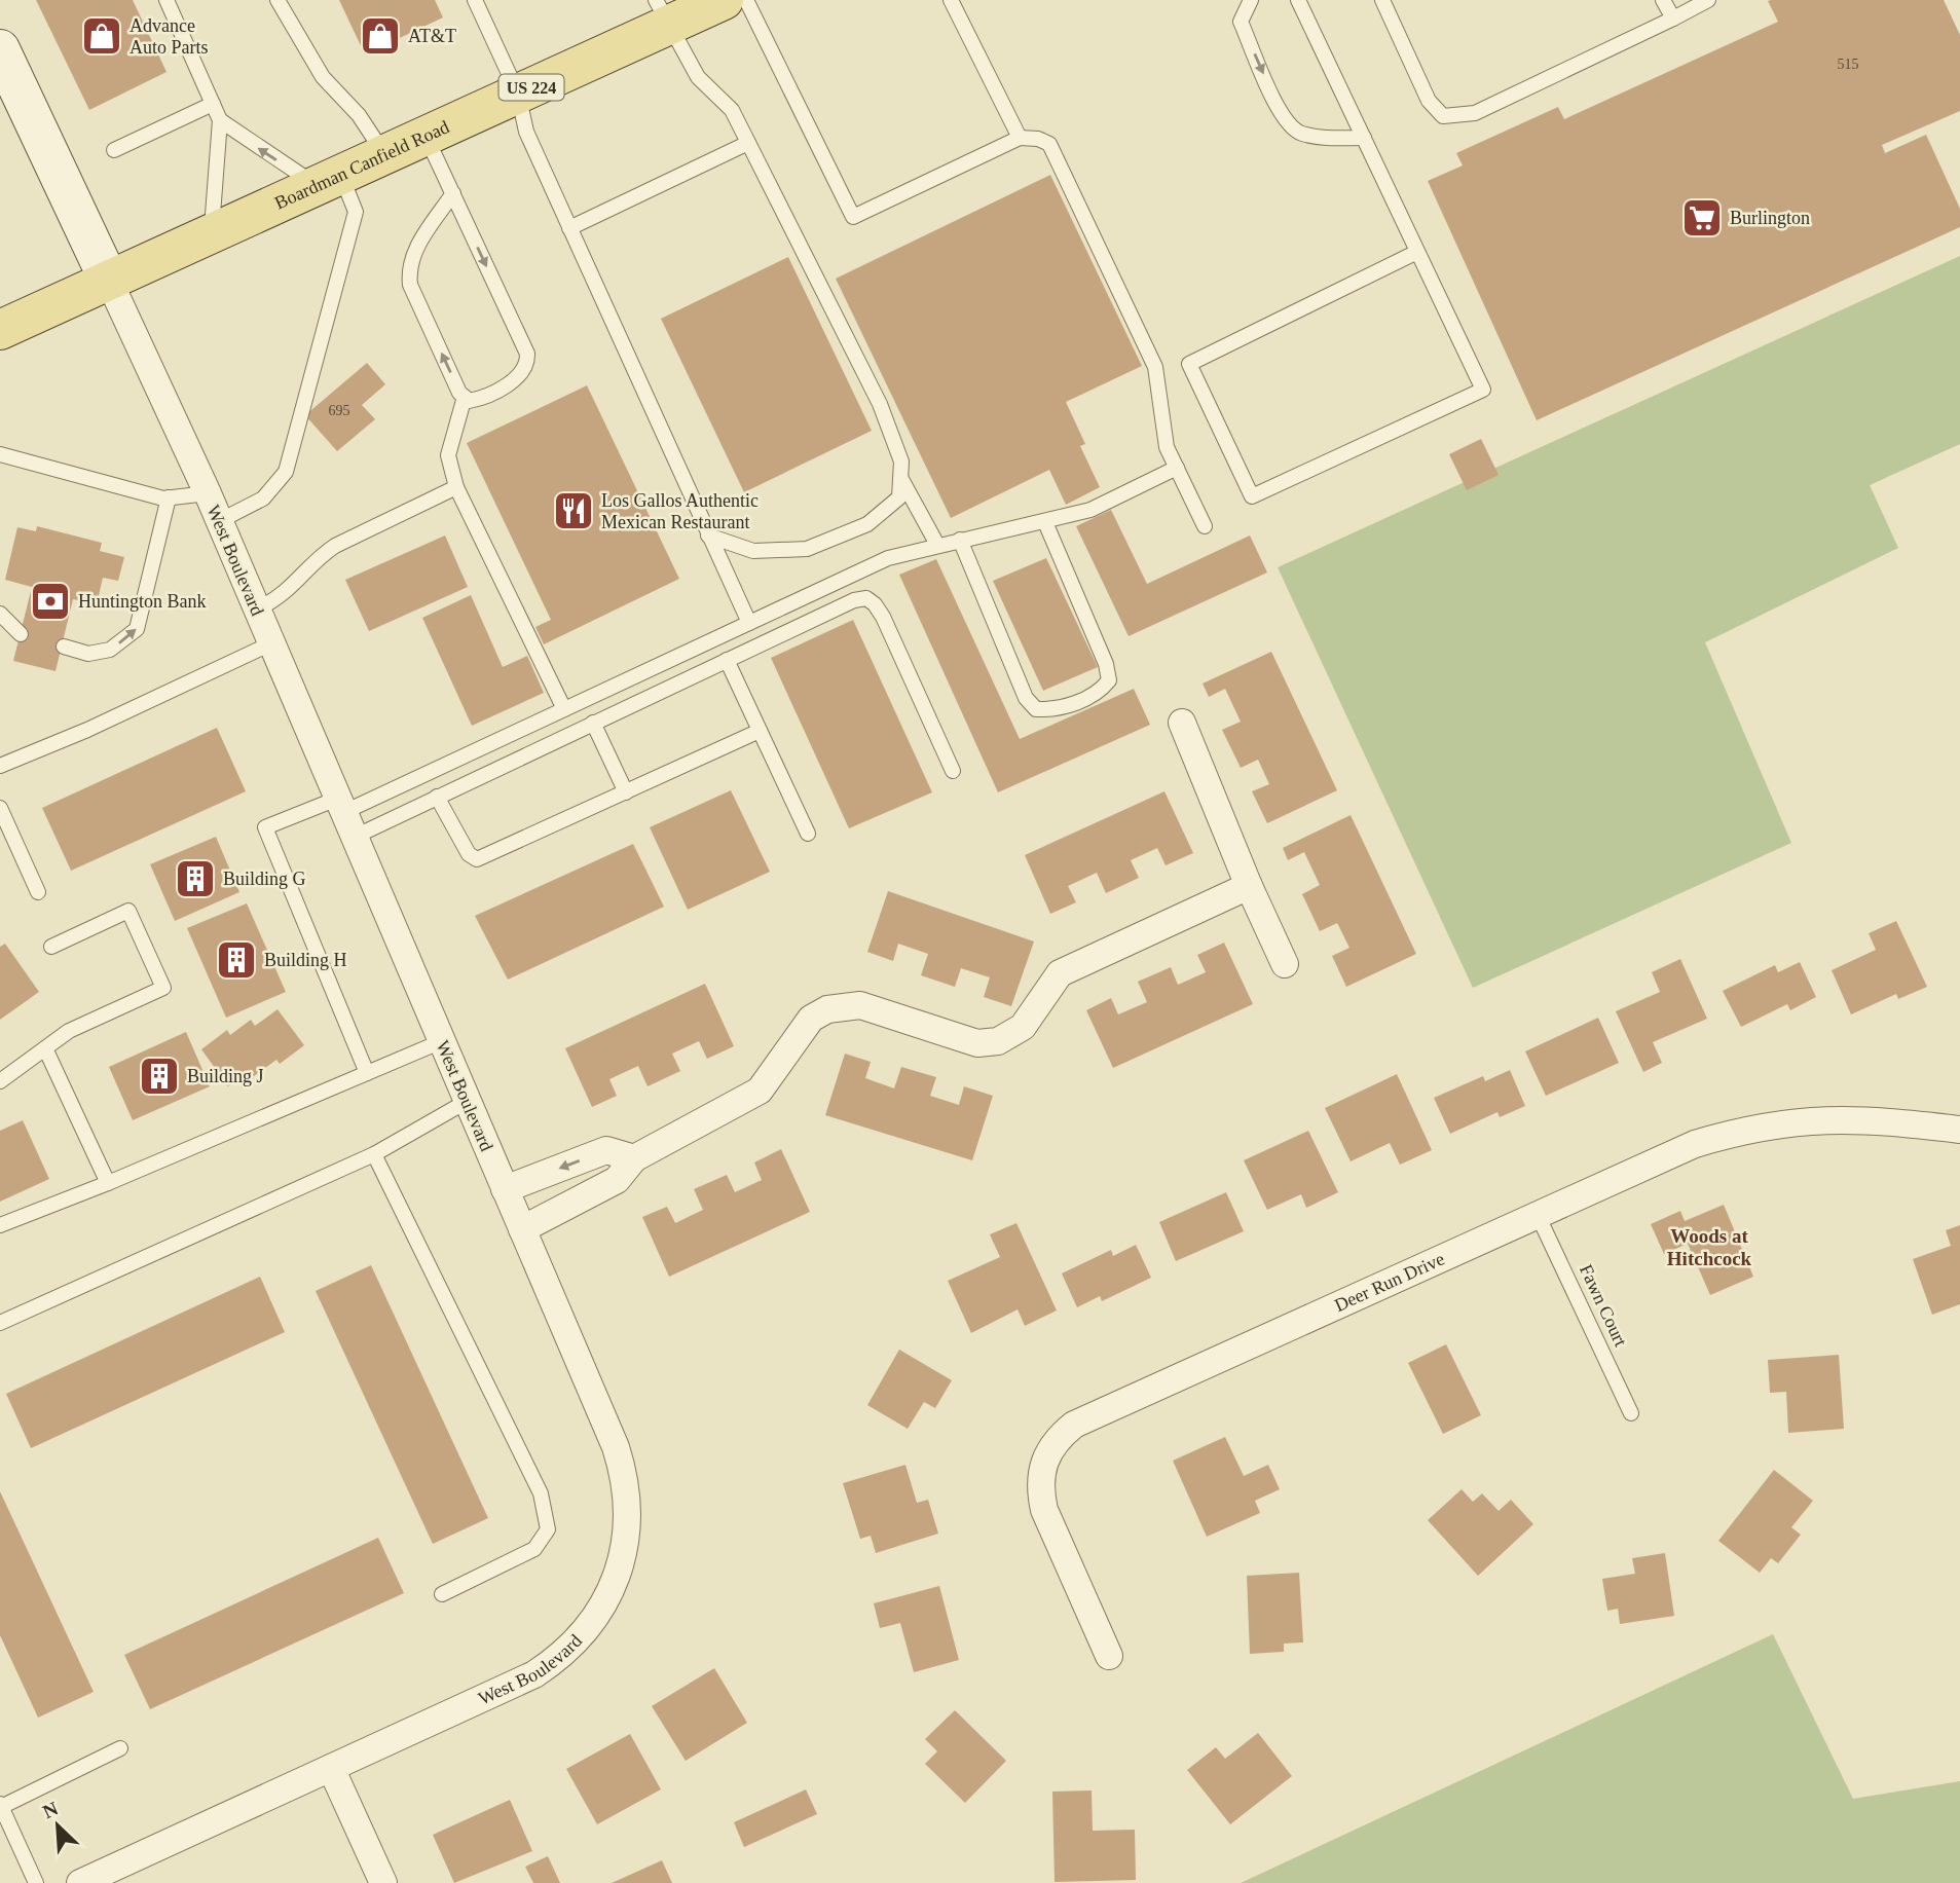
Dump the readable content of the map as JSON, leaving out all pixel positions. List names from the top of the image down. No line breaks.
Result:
{"streets":{"main road":["US 224","Boardman Canfield Road"],"street":["West Boulevard","Deer Run Drive"],"lane":["Fawn Court"]},"crossings":[["Boardman Canfield Road","West Boulevard"],["Deer Run Drive","Fawn Court"]],"districts":["Woods at Hitchcock"],"places":{"shop":["Advance Auto Parts","AT&T"],"supermarket":["Burlington"],"restaurant":["Los Gallos Authentic Mexican Restaurant"],"bank":["Huntington Bank"],"building":["Building G","Building H","Building J"]},"house_numbers":["515","695"],"north":"top left"}
